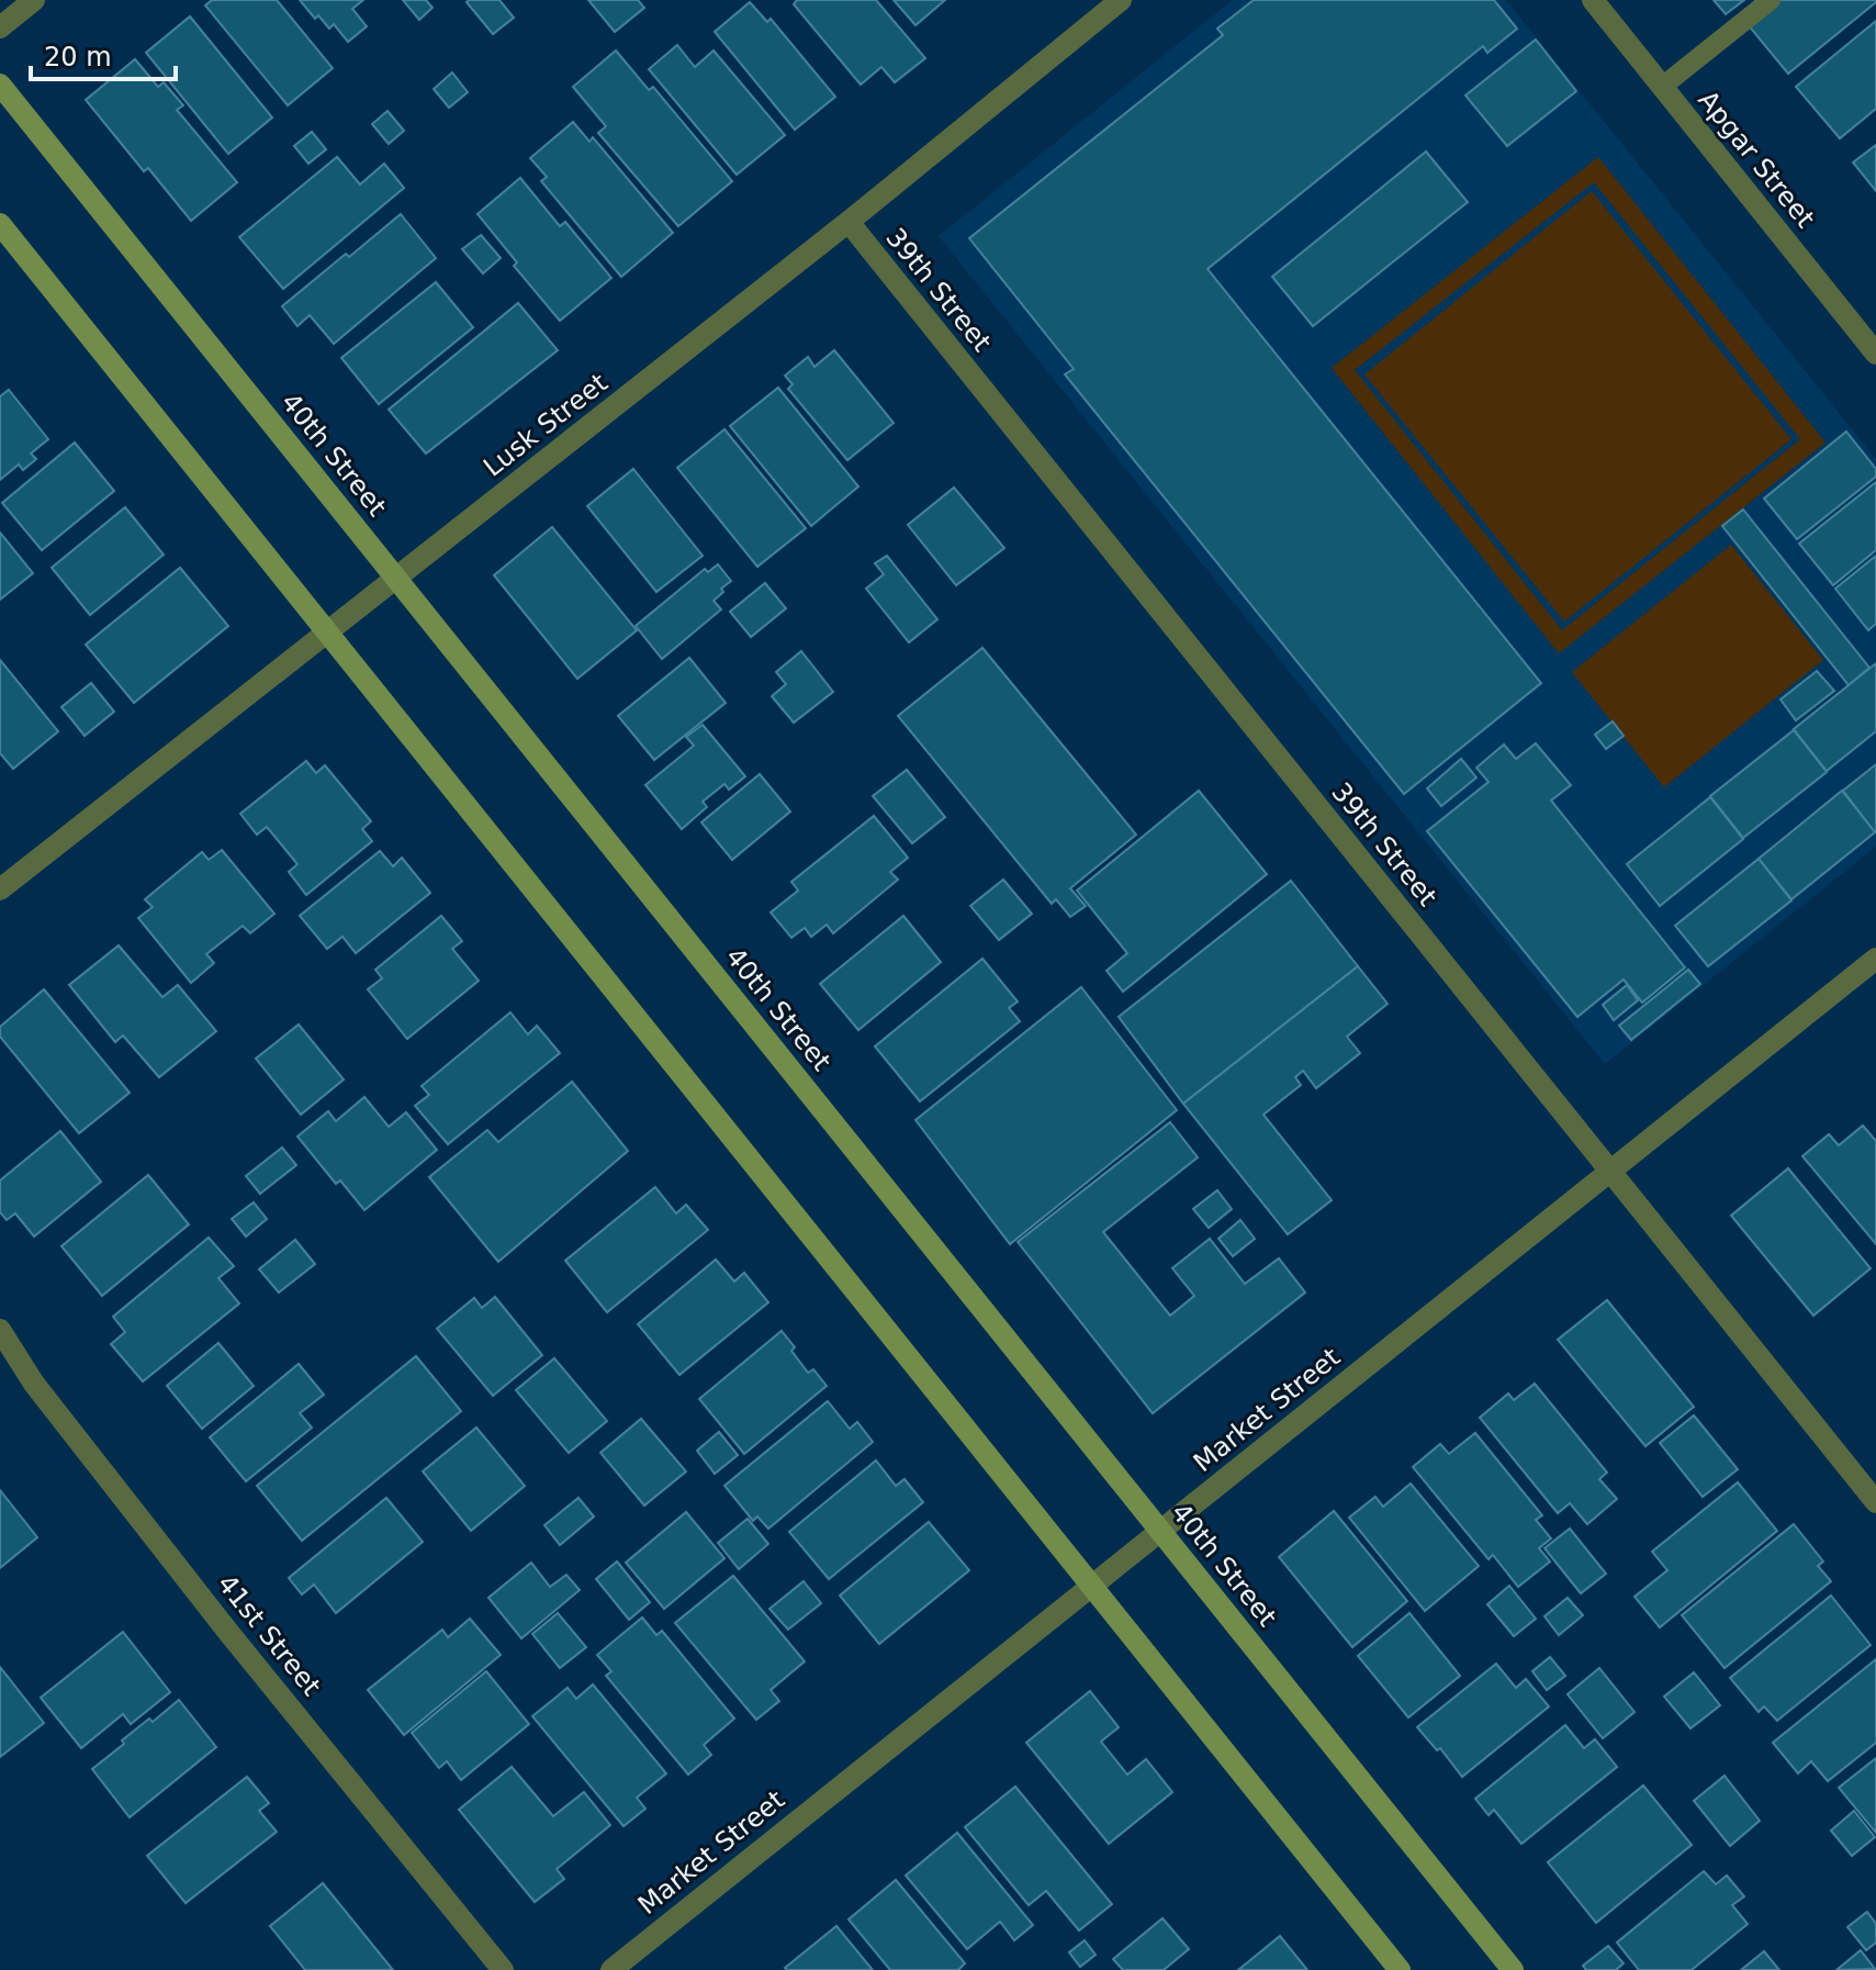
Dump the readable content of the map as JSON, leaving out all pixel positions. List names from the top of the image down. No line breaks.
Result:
{"streets":{"main road":["40th Street"],"street":["Apgar Street","39th Street","Lusk Street","Market Street","41st Street"]},"crossings":[["39th Street","Lusk Street"],["39th Street","Market Street"],["Lusk Street","40th Street"],["40th Street","Market Street"]],"scale_bar":"20 m"}
